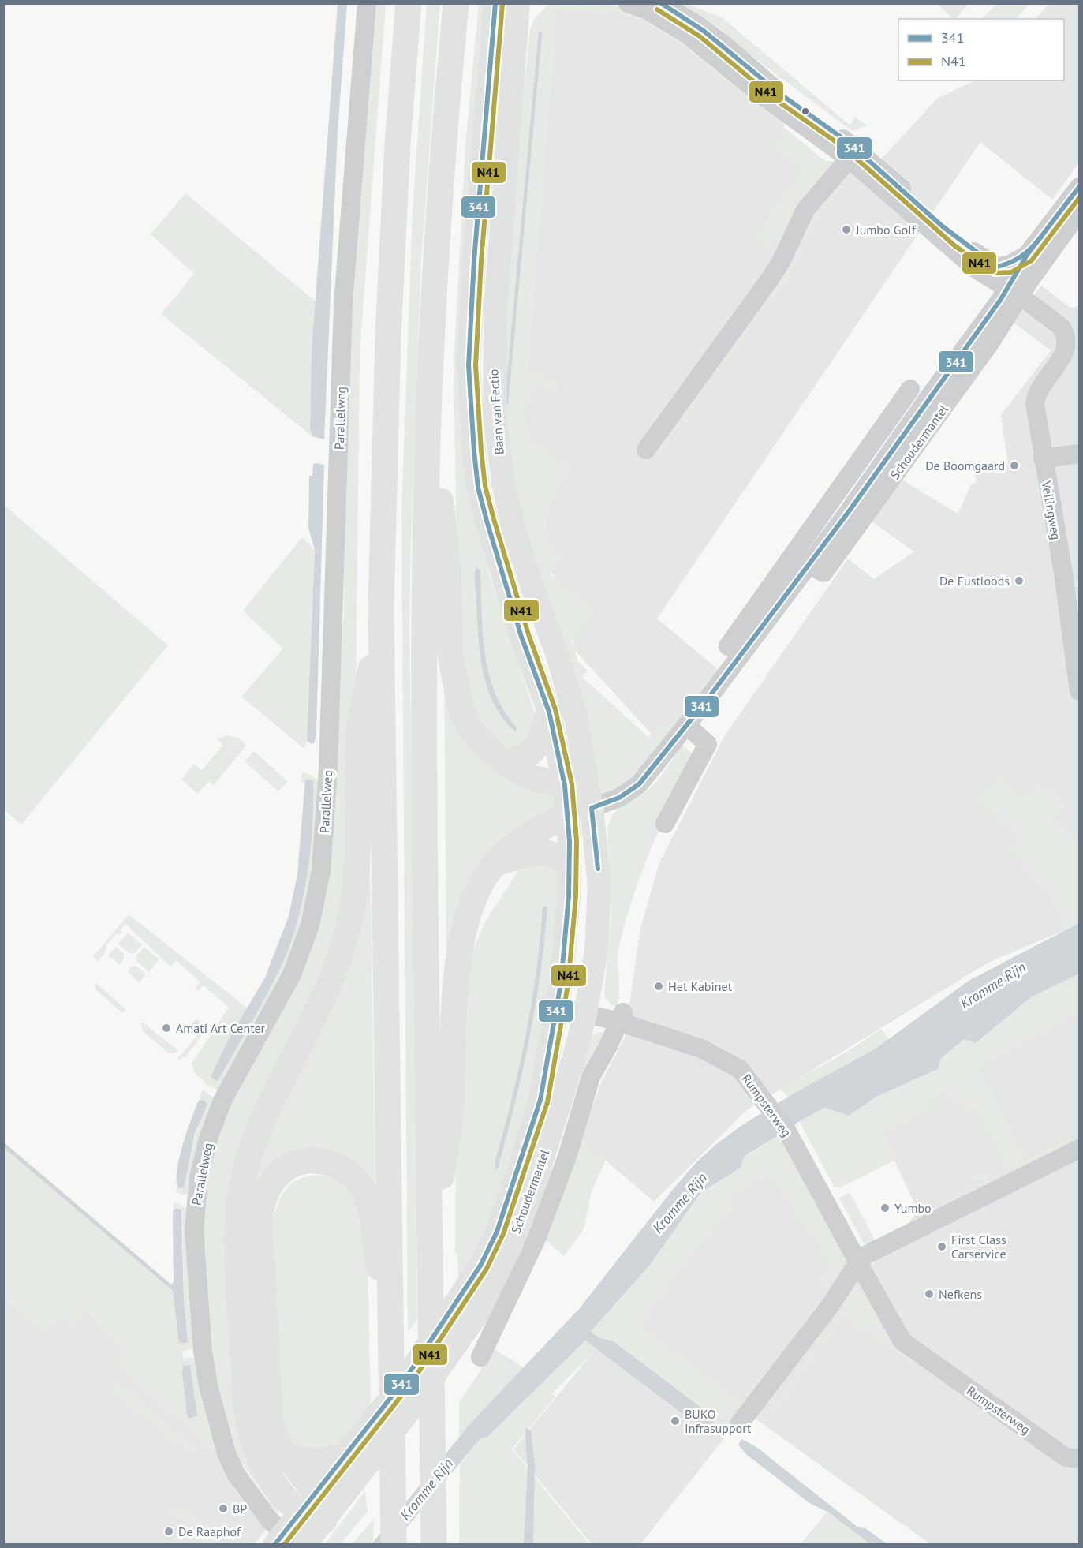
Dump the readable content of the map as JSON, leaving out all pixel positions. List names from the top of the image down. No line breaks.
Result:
{"streets":{"main road":["Baan van Fectio","Schoudermantel"],"street":["Parallelweg","Veilingweg","Rumpsterweg"]},"crossings":[["Baan van Fectio","Schoudermantel"],["Parallelweg","Schoudermantel"],["Schoudermantel","Veilingweg"],["Schoudermantel","Rumpsterweg"]],"water":["Kromme Rijn"],"places":["Jumbo Golf","De Boomgaard","De Fustloods","Het Kabinet","Amati Art Center","Yumbo","First Class Carservice","Nefkens","BUKO Infrasupport","BP","De Raaphof"],"lines":["transit line 341","transit line N41"],"legend":["341","N41"]}
